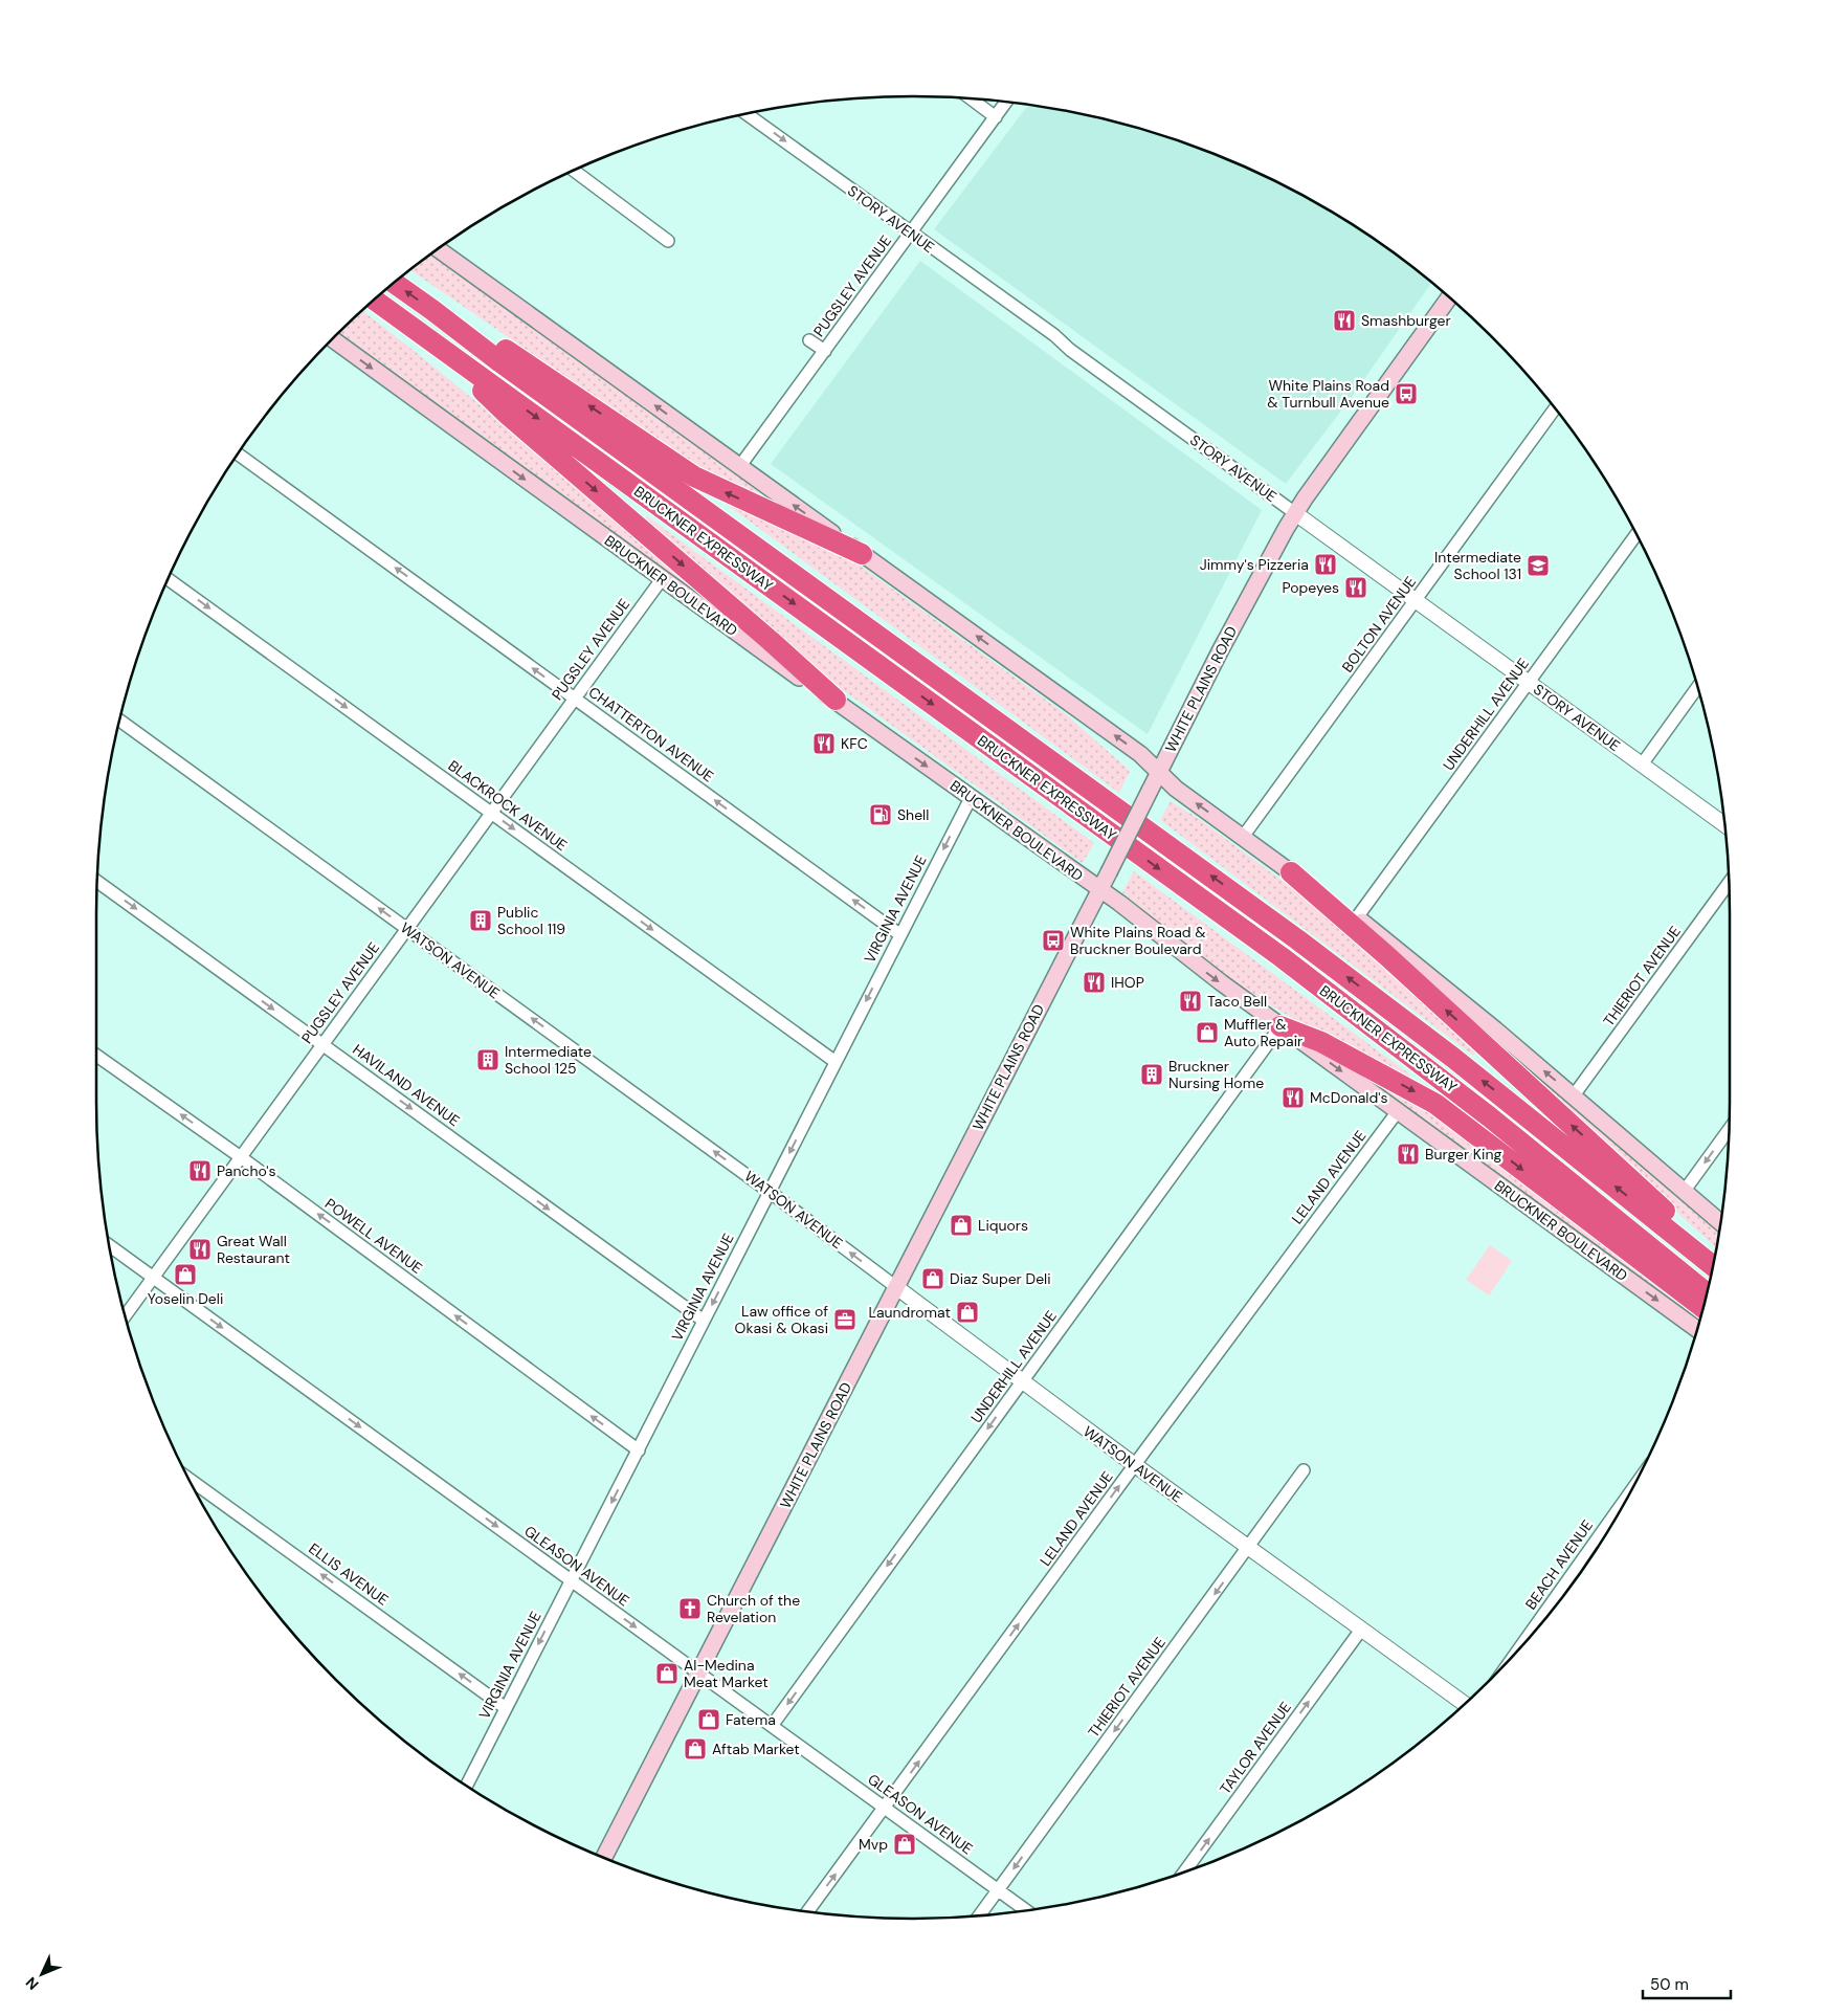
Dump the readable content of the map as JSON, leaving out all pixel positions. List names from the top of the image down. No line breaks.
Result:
{"streets":{"highway":["BRUCKNER EXPRESSWAY"],"main road":["BRUCKNER BOULEVARD","WHITE PLAINS ROAD"],"street":["STORY AVENUE","PUGSLEY AVENUE","BOLTON AVENUE","UNDERHILL AVENUE","CHATTERTON AVENUE","BLACKROCK AVENUE","VIRGINIA AVENUE","WATSON AVENUE","THIERIOT AVENUE","HAVILAND AVENUE","LELAND AVENUE","POWELL AVENUE","BEACH AVENUE","GLEASON AVENUE","ELLIS AVENUE","TAYLOR AVENUE"]},"crossings":[["STORY AVENUE","PUGSLEY AVENUE"],["STORY AVENUE","BOLTON AVENUE"],["STORY AVENUE","WHITE PLAINS ROAD"],["STORY AVENUE","UNDERHILL AVENUE"],["PUGSLEY AVENUE","BRUCKNER BOULEVARD"],["PUGSLEY AVENUE","CHATTERTON AVENUE"],["PUGSLEY AVENUE","BLACKROCK AVENUE"],["PUGSLEY AVENUE","WATSON AVENUE"],["PUGSLEY AVENUE","HAVILAND AVENUE"],["PUGSLEY AVENUE","POWELL AVENUE"],["PUGSLEY AVENUE","GLEASON AVENUE"],["BRUCKNER BOULEVARD","WHITE PLAINS ROAD"],["BRUCKNER BOULEVARD","UNDERHILL AVENUE"],["BRUCKNER BOULEVARD","VIRGINIA AVENUE"],["BRUCKNER BOULEVARD","LELAND AVENUE"],["WHITE PLAINS ROAD","WATSON AVENUE"],["WHITE PLAINS ROAD","GLEASON AVENUE"],["UNDERHILL AVENUE","WATSON AVENUE"],["UNDERHILL AVENUE","GLEASON AVENUE"],["CHATTERTON AVENUE","VIRGINIA AVENUE"],["BLACKROCK AVENUE","VIRGINIA AVENUE"],["VIRGINIA AVENUE","WATSON AVENUE"],["VIRGINIA AVENUE","HAVILAND AVENUE"],["VIRGINIA AVENUE","POWELL AVENUE"],["VIRGINIA AVENUE","GLEASON AVENUE"],["VIRGINIA AVENUE","ELLIS AVENUE"],["WATSON AVENUE","THIERIOT AVENUE"],["WATSON AVENUE","LELAND AVENUE"],["WATSON AVENUE","TAYLOR AVENUE"],["THIERIOT AVENUE","GLEASON AVENUE"],["LELAND AVENUE","GLEASON AVENUE"]],"one_way":["CHATTERTON AVENUE","BLACKROCK AVENUE","VIRGINIA AVENUE","WATSON AVENUE","THIERIOT AVENUE","HAVILAND AVENUE","LELAND AVENUE","POWELL AVENUE","GLEASON AVENUE","ELLIS AVENUE","TAYLOR AVENUE"],"places":{"restaurant":["Smashburger","Jimmy's Pizzeria","Popeyes","KFC","IHOP","Taco Bell","McDonald's","Burger King","Pancho's","Great Wall Restaurant"],"bus stop":["White Plains Road & Turnbull Avenue","White Plains Road & Bruckner Boulevard"],"school or university":["Intermediate School 131"],"fuel station":["Shell"],"building":["Public School 119","Intermediate School 125","Bruckner Nursing Home"],"shop":["Muffler & Auto Repair","Liquors","Yoselin Deli","Diaz Super Deli","Laundromat","Al-Medina Meat Market","Fatema","Aftab Market","Mvp"],"office":["Law office of Okasi & Okasi"],"church":["Church of the Revelation"]},"scale_bar":"50 m","north":"bottom left"}
